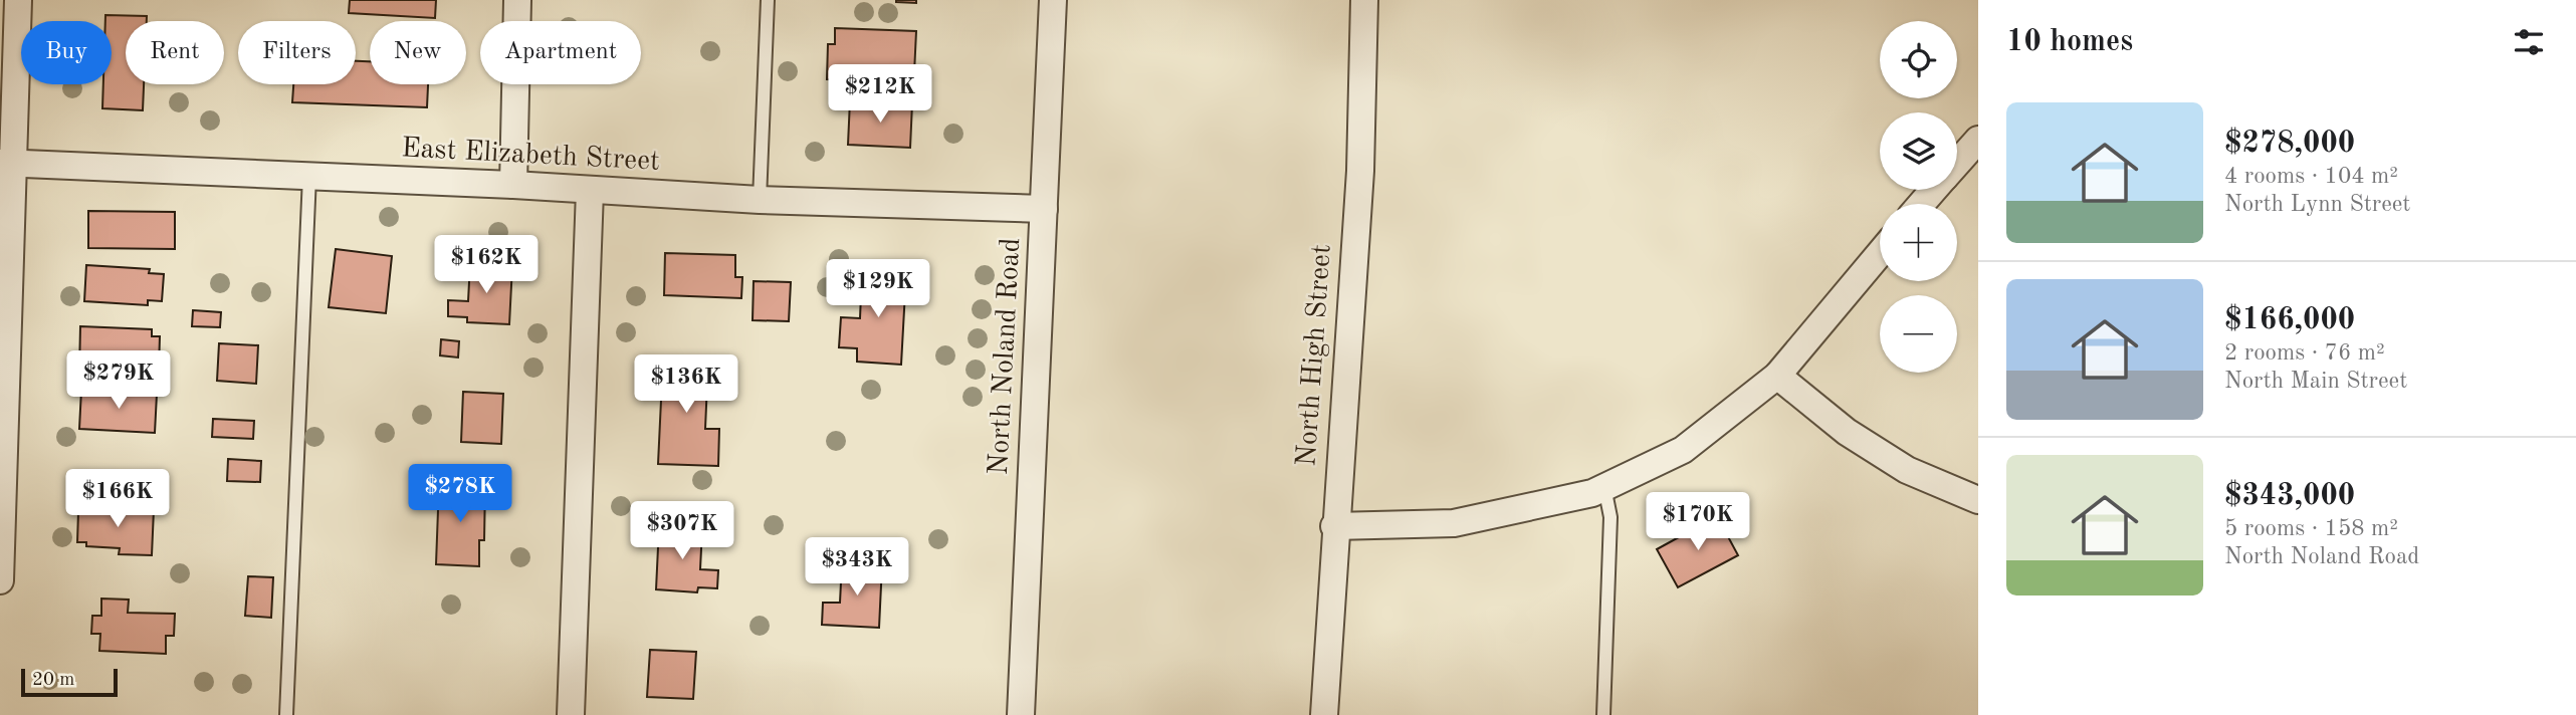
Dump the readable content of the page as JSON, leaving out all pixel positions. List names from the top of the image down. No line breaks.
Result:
{"streets":{"street":["East Elizabeth Street","North High Street","North Noland Road"]},"crossings":[["East Elizabeth Street","North Noland Road"]],"scale_bar":"20 m","page":{"heading":"10 homes","map_buttons":["+","−"],"chip":["Buy","Rent","Filters","New","Apartment"],"price":["$212K","$162K","$129K","$279K","$136K","$278K","$166K","$170K","$307K","$343K"],"list":[{"name":"$278,000","note":"4 rooms · 104 m² · North Lynn Street"},{"name":"$166,000","note":"2 rooms · 76 m² · North Main Street"},{"name":"$343,000","note":"5 rooms · 158 m² · North Noland Road"}],"scale":"20 m"}}
